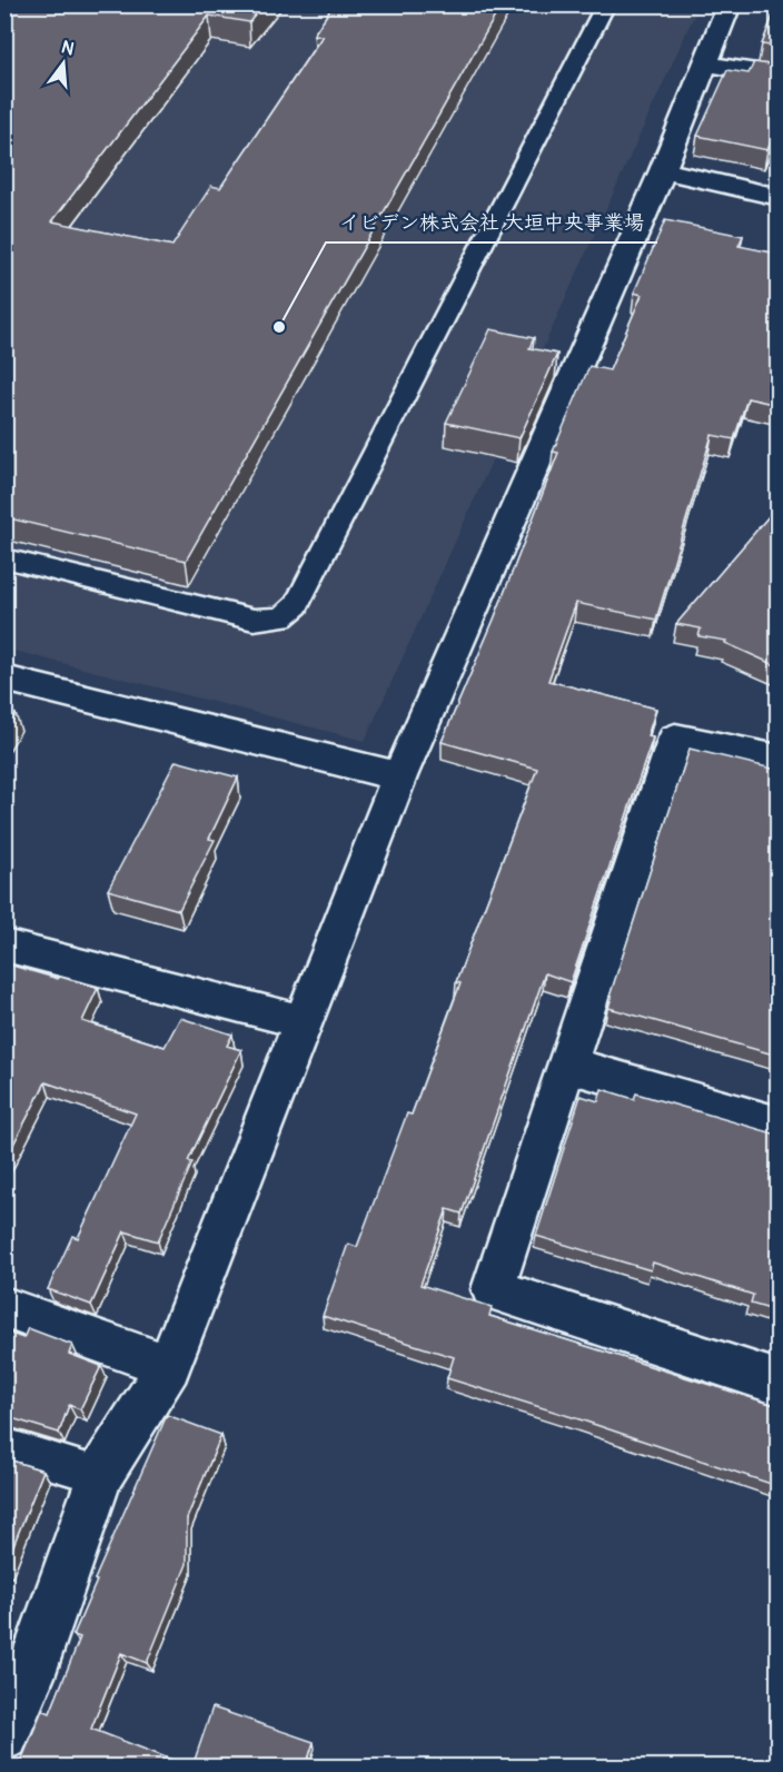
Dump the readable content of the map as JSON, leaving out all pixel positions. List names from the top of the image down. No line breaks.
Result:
{"places":["イビデン株式会社 大垣中央事業場"],"north":"top"}
